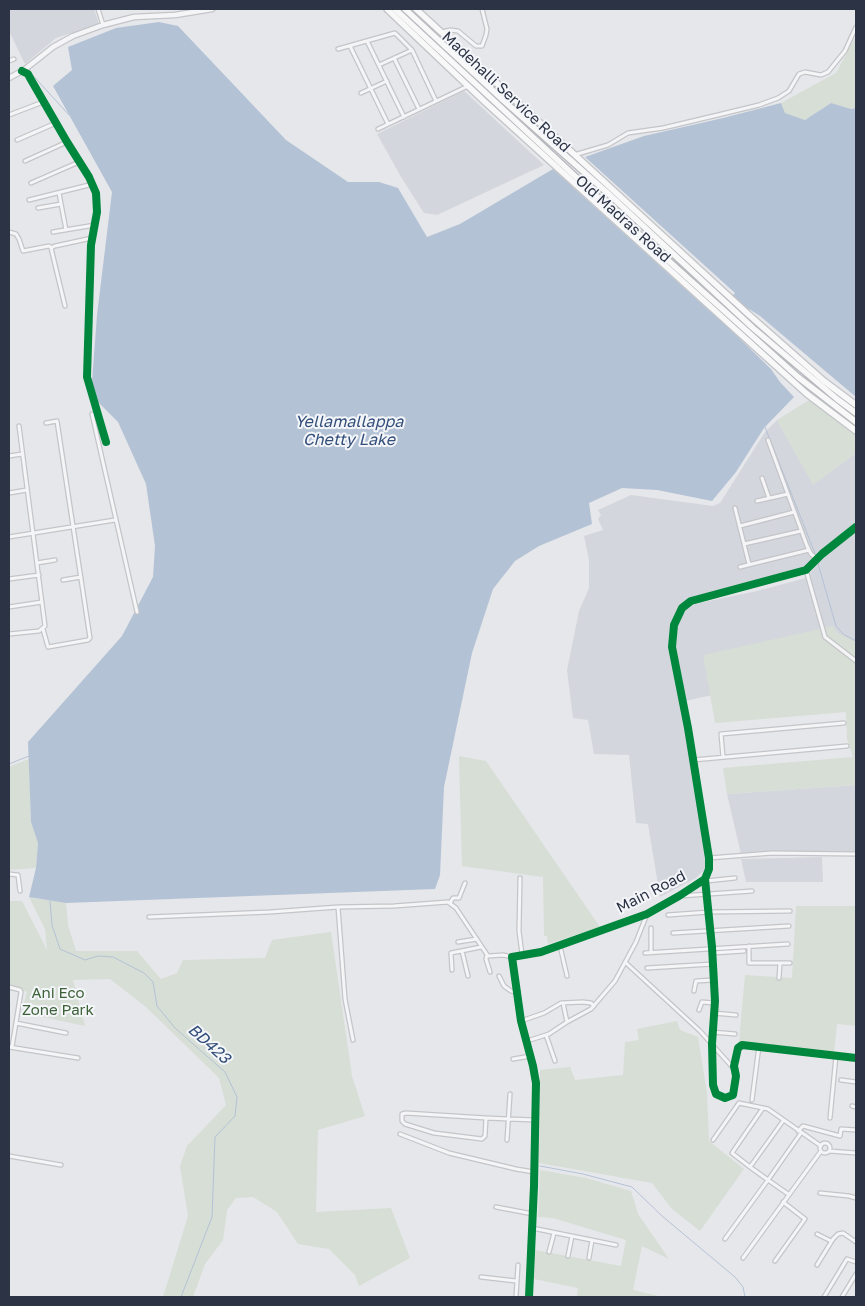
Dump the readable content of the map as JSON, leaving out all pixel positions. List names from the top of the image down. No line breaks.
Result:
{"streets":{"main road":["Madehalli Service Road","Old Madras Road"],"street":["Main Road"]},"crossings":[["Madehalli Service Road","Old Madras Road"]],"water":["Yellamallappa Chetty Lake","BD423"],"parks":["Ani Eco Zone Park"]}
